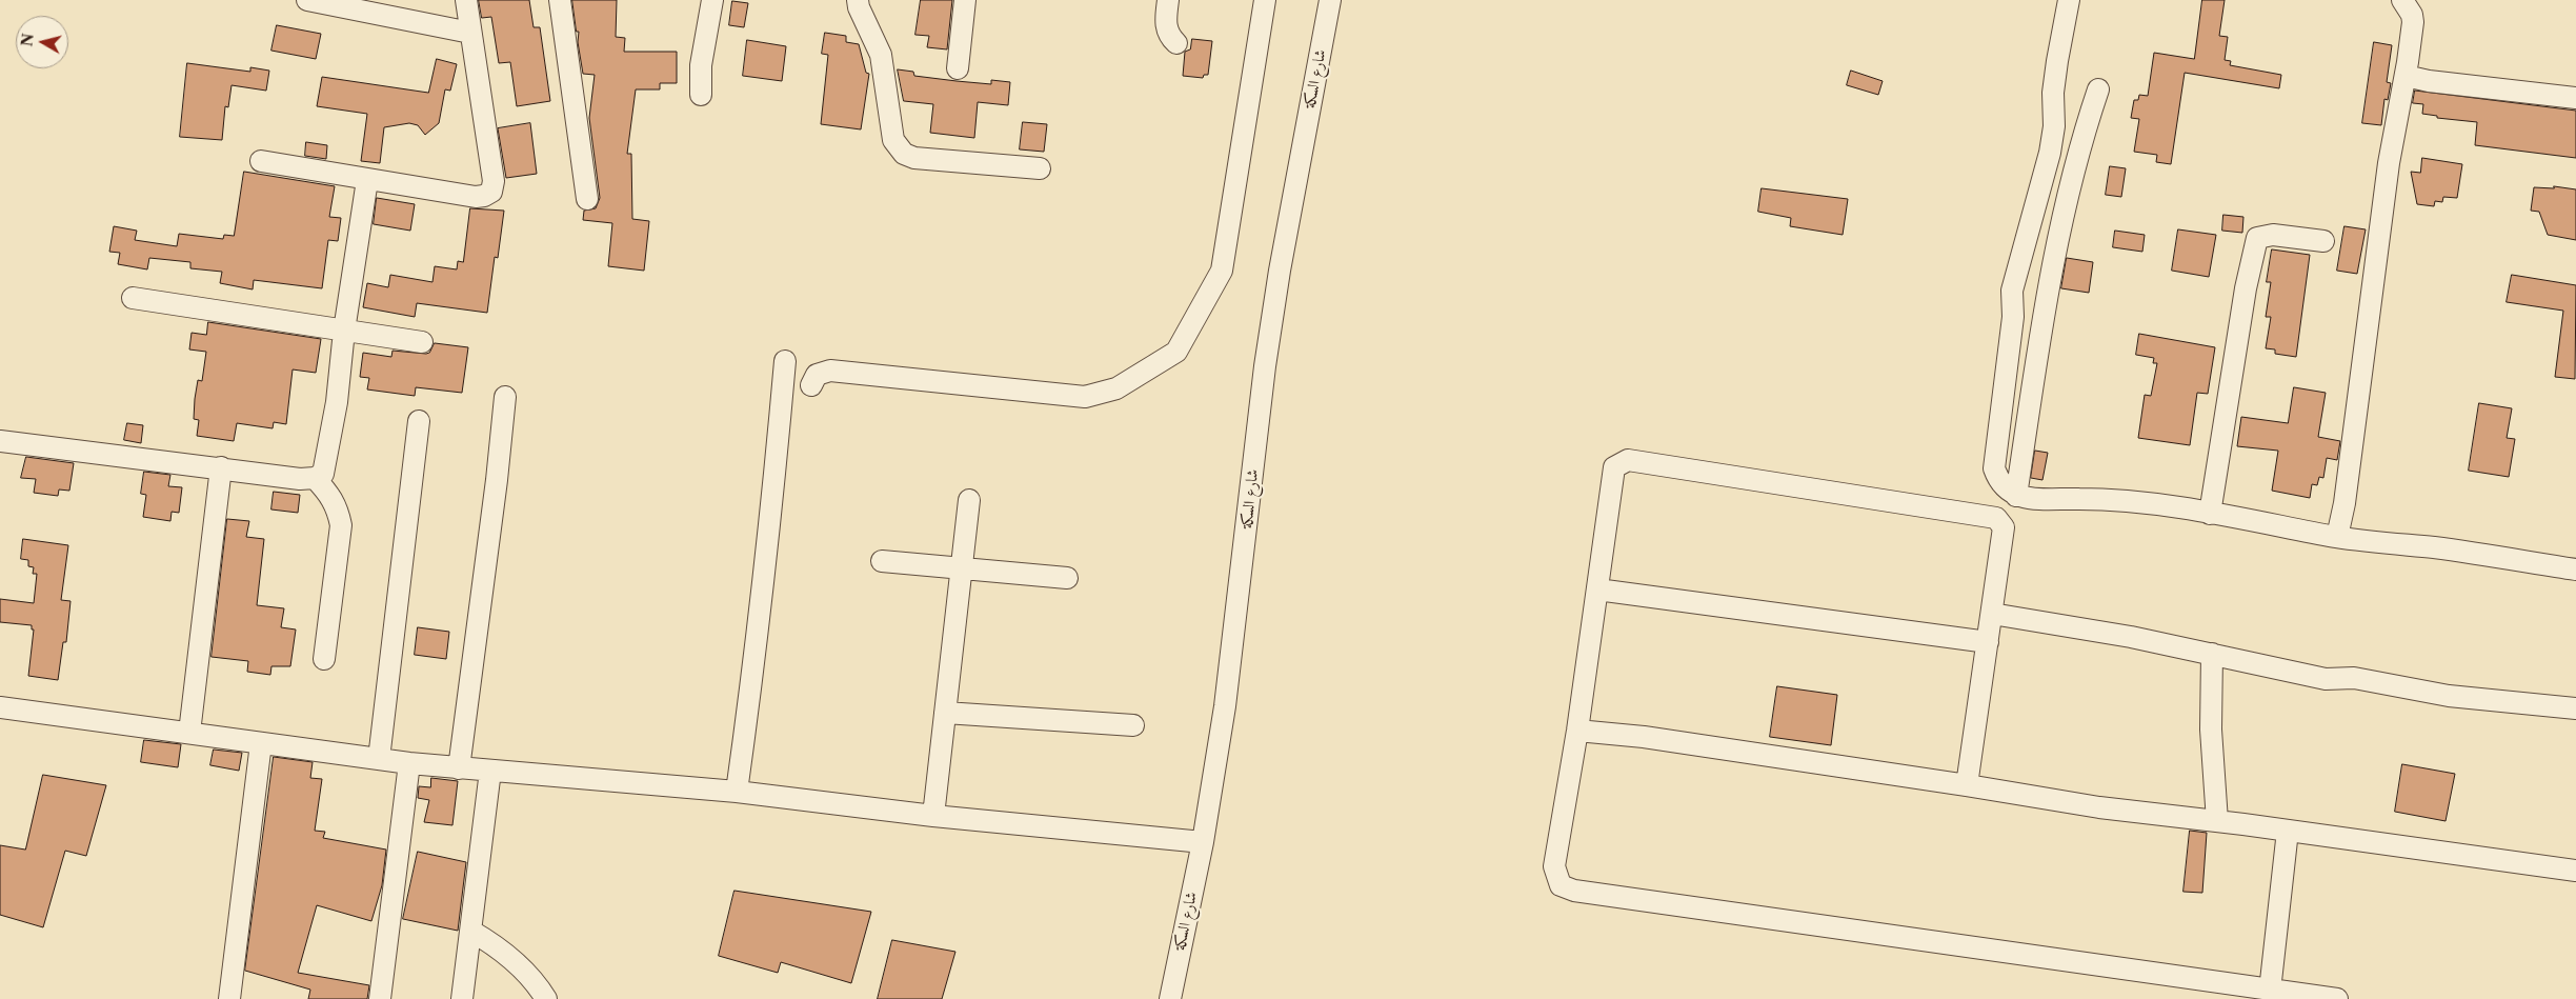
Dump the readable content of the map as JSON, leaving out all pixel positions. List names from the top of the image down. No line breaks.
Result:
{"streets":{"street":["شارع السكة"]},"north":"left"}
